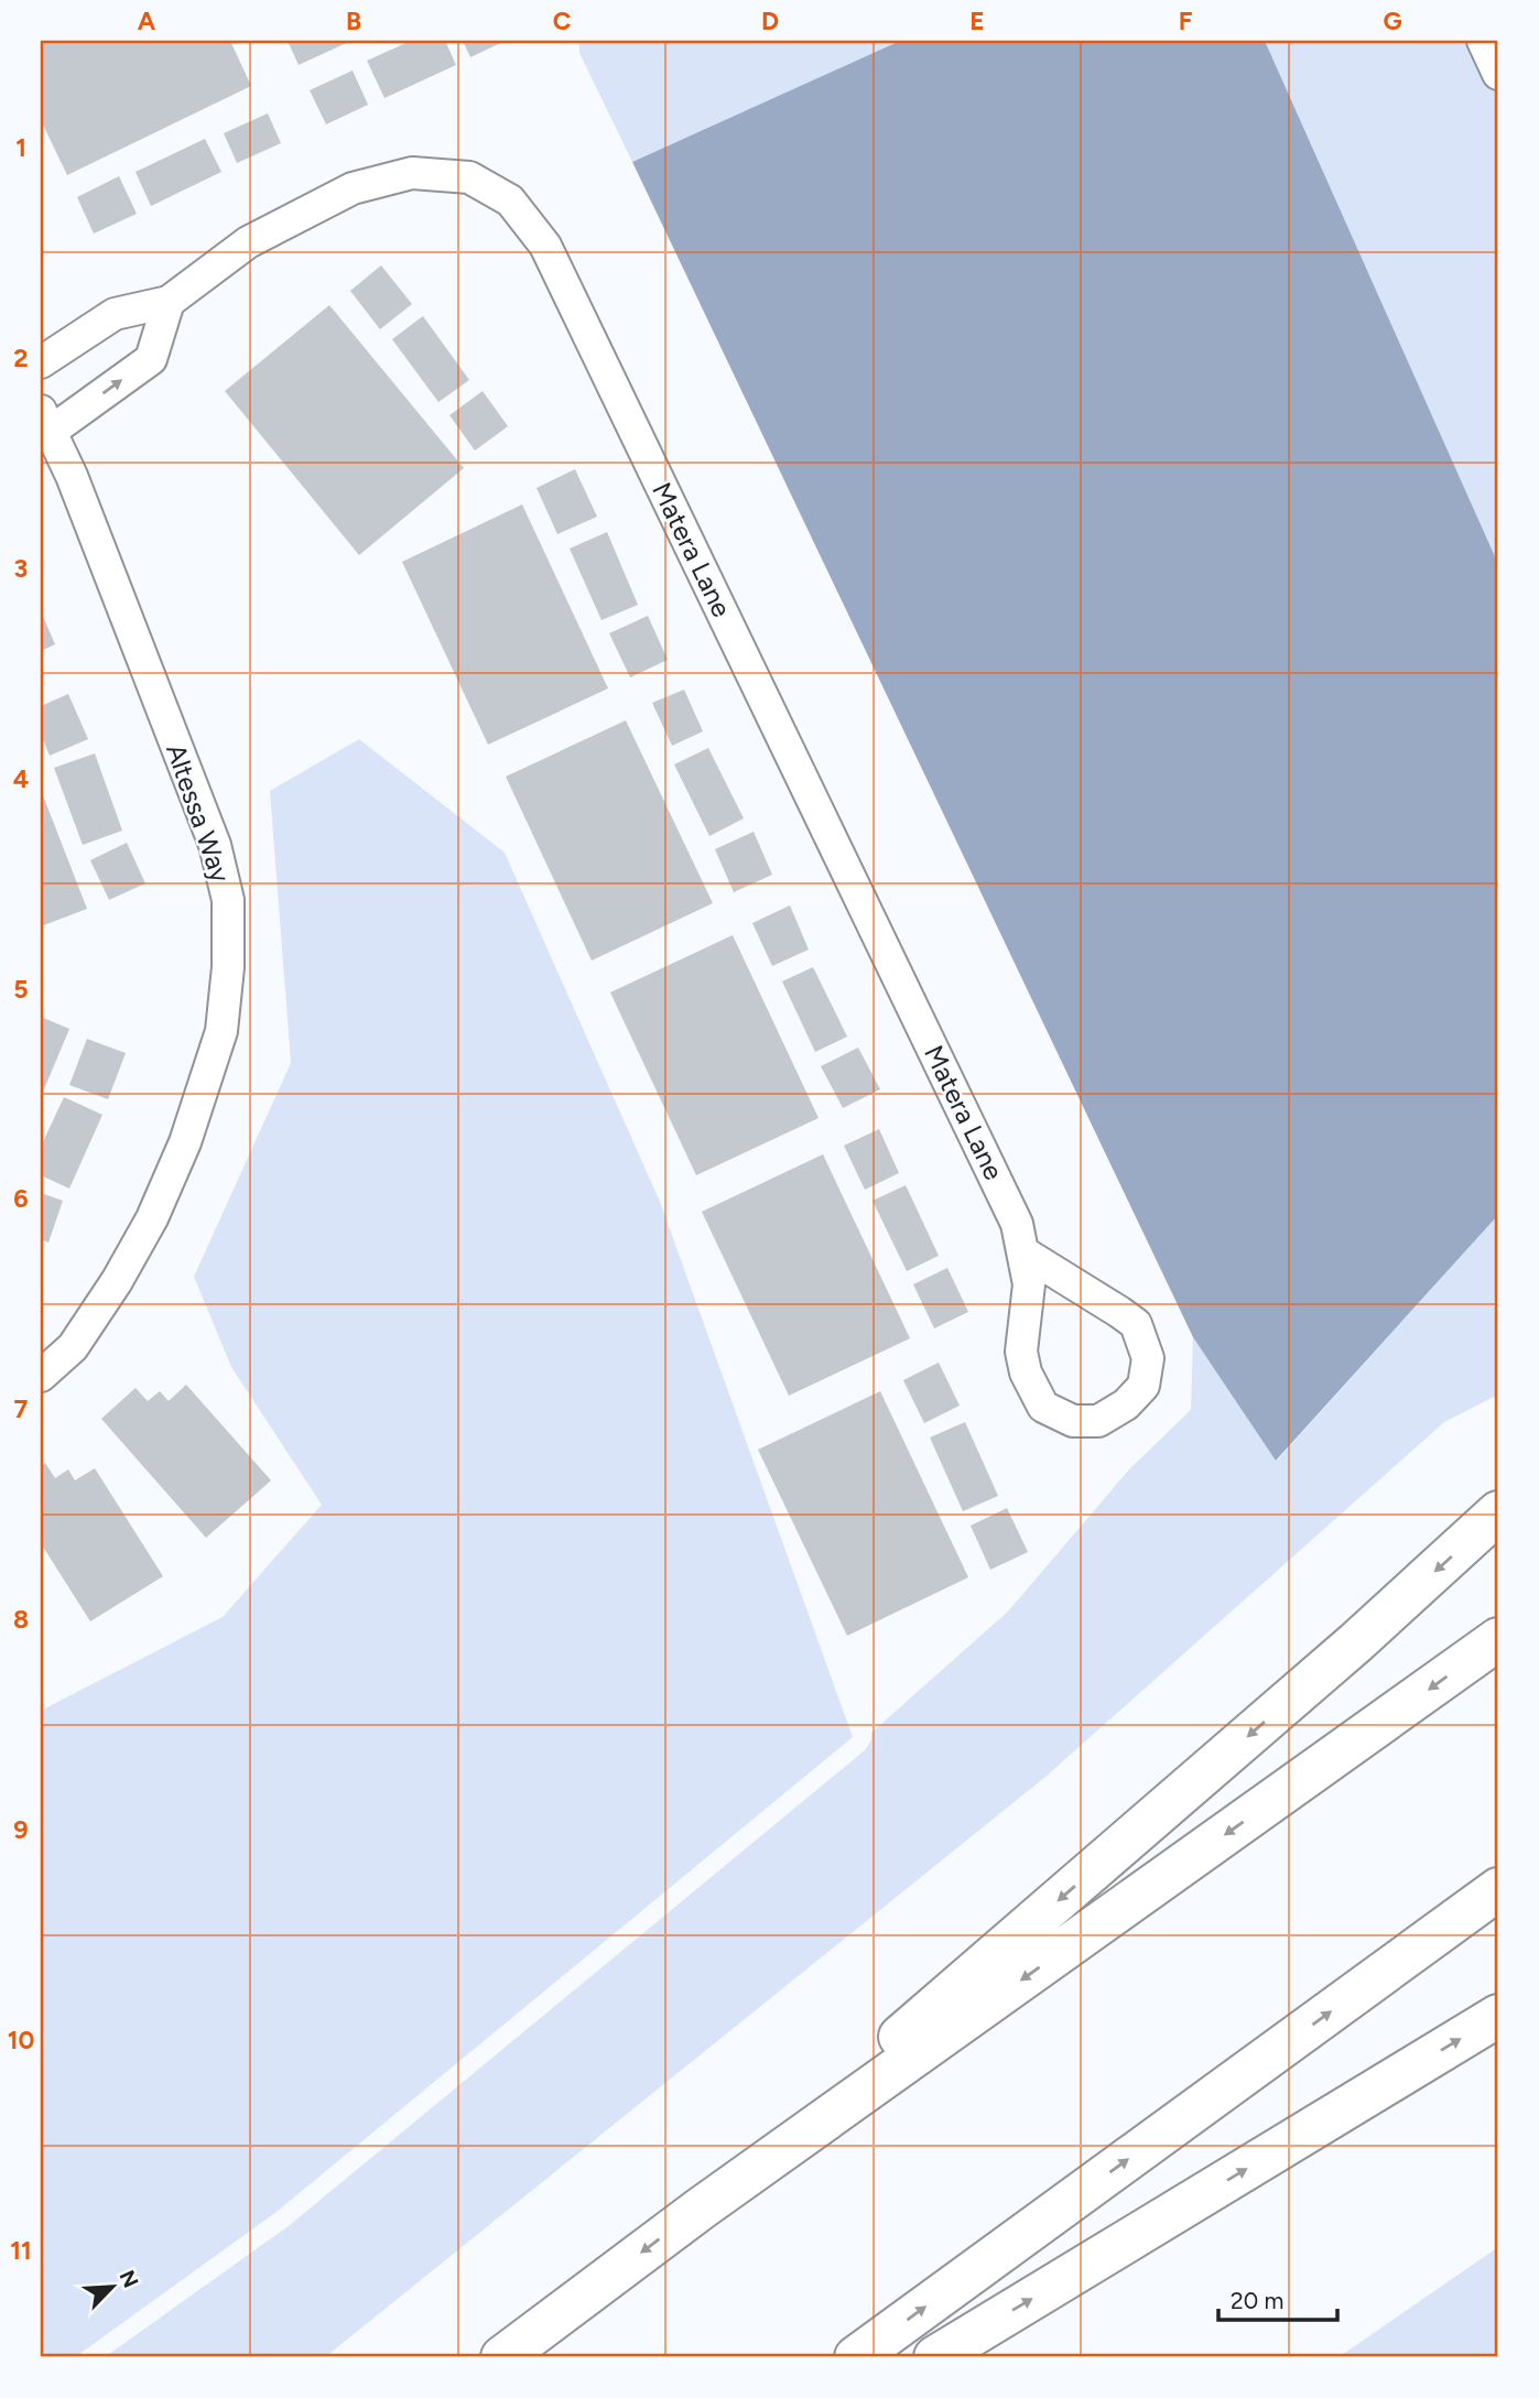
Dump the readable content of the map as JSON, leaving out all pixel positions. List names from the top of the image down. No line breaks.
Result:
{"streets":{"street":["Matera Lane","Altessa Way"]},"scale_bar":"20 m","north":"top right","grid":{"columns":["A","B","C","D","E","F","G"],"rows":["1","2","3","4","5","6","7","8","9","10","11"]}}
